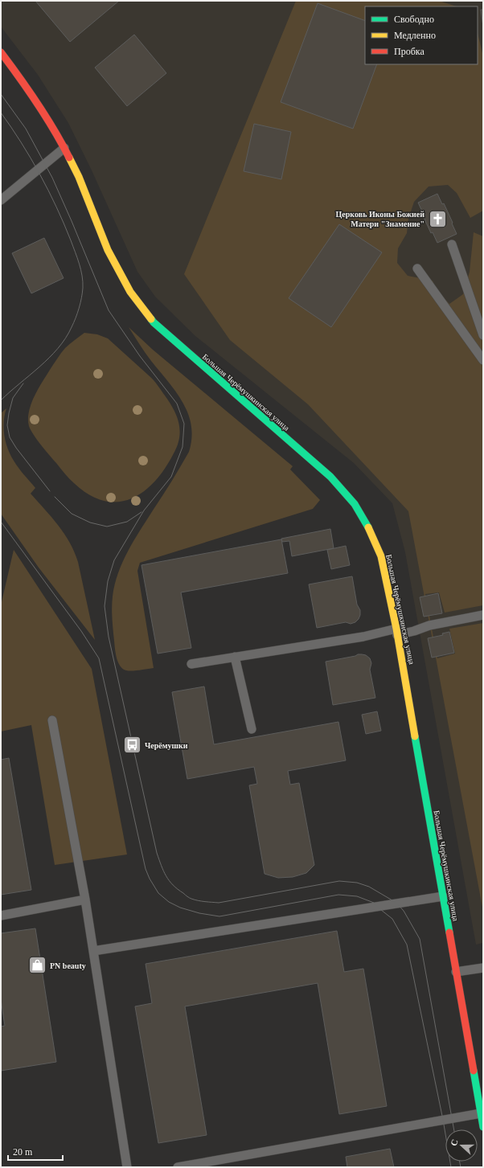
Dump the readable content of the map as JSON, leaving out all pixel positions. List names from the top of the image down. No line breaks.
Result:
{"streets":{"street":["Большая Черёмушкинская улица"]},"places":{"church":["Церковь Иконы Божией Матери \"Знамение\""],"bus stop":["Черёмушки"],"shop":["PN beauty"]},"legend":["Свободно","Медленно","Пробка"],"scale_bar":"20 m","north":"left"}
